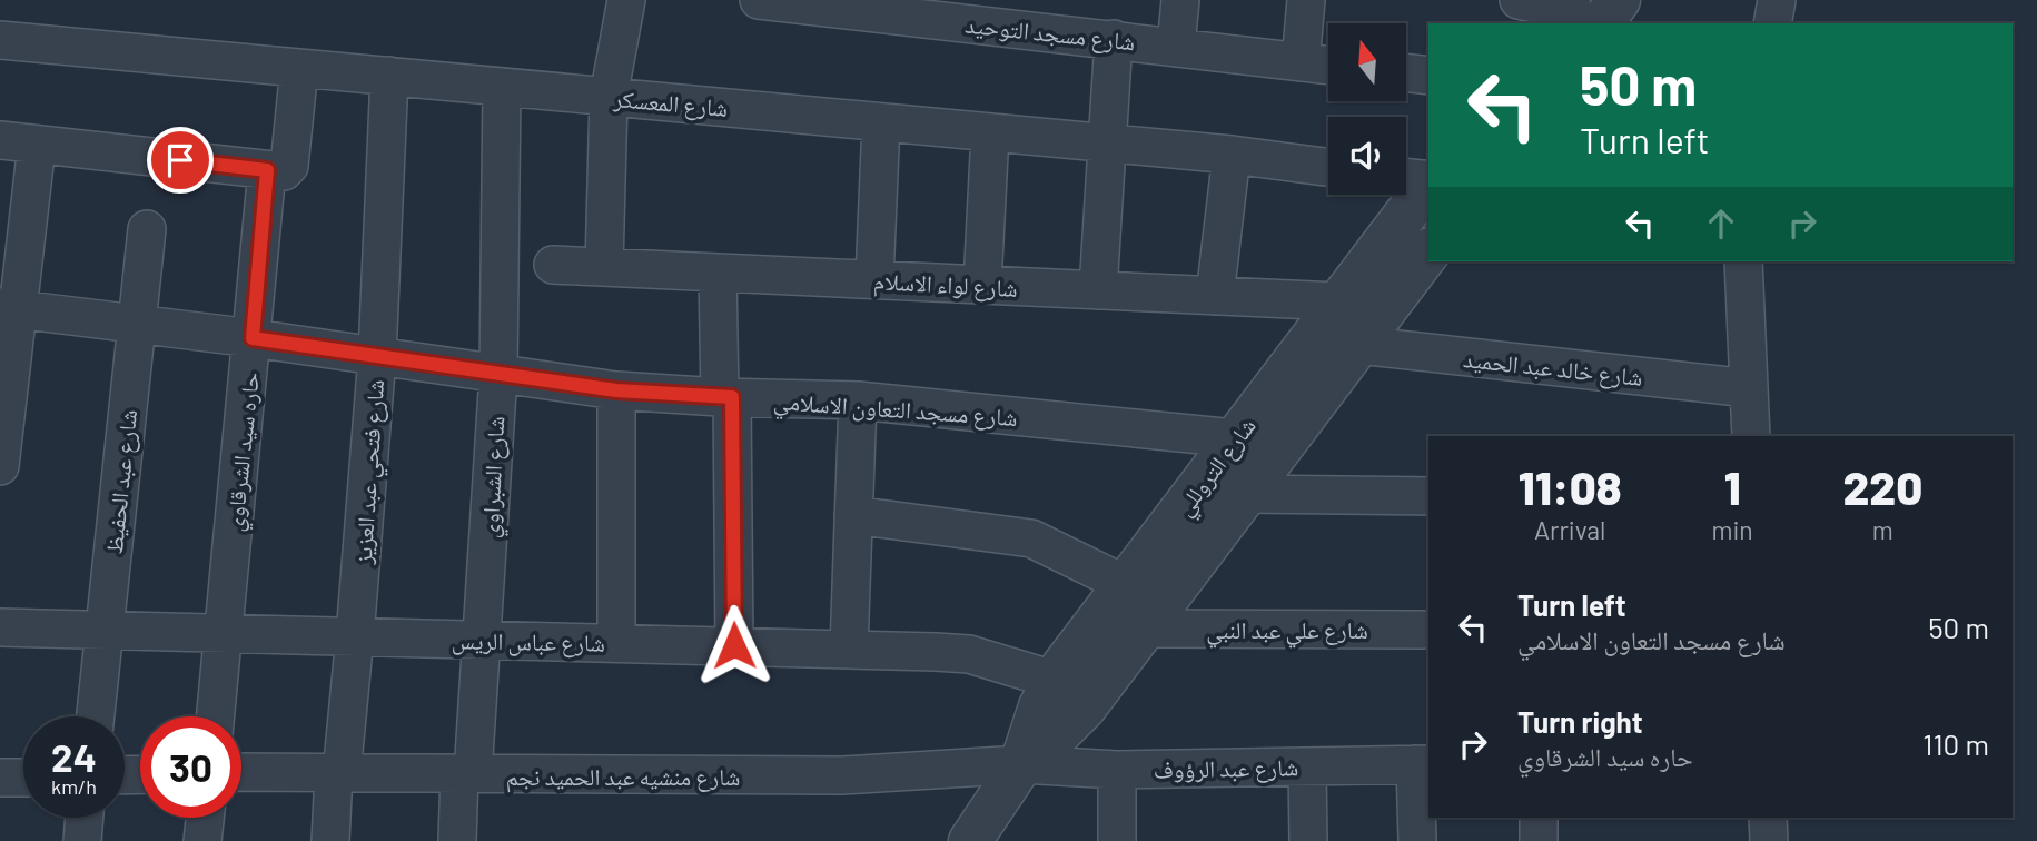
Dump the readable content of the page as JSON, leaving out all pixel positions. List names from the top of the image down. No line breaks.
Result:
{"streets":{"street":["شارع مسجد التوحيد","شارع المعسكر","شارع لواء الاسلام","شارع خالد عبد الحميد","شارع مسجد التعاون الاسلامي","حاره سيد الشرقاوي","شارع التروللي","شارع فتحي عبد العزيز","شارع الشبراوي","شارع عبد الحفيظ","شارع علي عبد النبي","شارع عباس الريس","شارع عبد الرؤوف","شارع منشيه عبد الحميد نجم"]},"crossings":[["شارع المعسكر","شارع فتحي عبد العزيز"],["شارع المعسكر","شارع الشبراوي"],["شارع لواء الاسلام","شارع التروللي"],["شارع خالد عبد الحميد","شارع التروللي"],["شارع مسجد التعاون الاسلامي","حاره سيد الشرقاوي"],["شارع مسجد التعاون الاسلامي","شارع التروللي"],["شارع مسجد التعاون الاسلامي","شارع فتحي عبد العزيز"],["شارع مسجد التعاون الاسلامي","شارع الشبراوي"],["شارع مسجد التعاون الاسلامي","شارع عبد الحفيظ"],["حاره سيد الشرقاوي","شارع عباس الريس"],["شارع التروللي","شارع علي عبد النبي"],["شارع التروللي","شارع عباس الريس"],["شارع التروللي","شارع عبد الرؤوف"],["شارع التروللي","شارع منشيه عبد الحميد نجم"],["شارع فتحي عبد العزيز","شارع عباس الريس"],["شارع فتحي عبد العزيز","شارع منشيه عبد الحميد نجم"],["شارع الشبراوي","شارع عباس الريس"],["شارع الشبراوي","شارع منشيه عبد الحميد نجم"],["شارع عبد الحفيظ","شارع عباس الريس"],["شارع عبد الرؤوف","شارع منشيه عبد الحميد نجم"]],"north":"top","page":{"turn":["50 m","Turn left"],"eta":["11:08","Arrival","1","min","220","m"],"list":[{"name":"Turn left","note":"شارع مسجد التعاون الاسلامي","value":"50 m"},{"name":"Turn right","note":"حاره سيد الشرقاوي","value":"110 m"}],"speed":"24 km/h","limit":"30"}}
